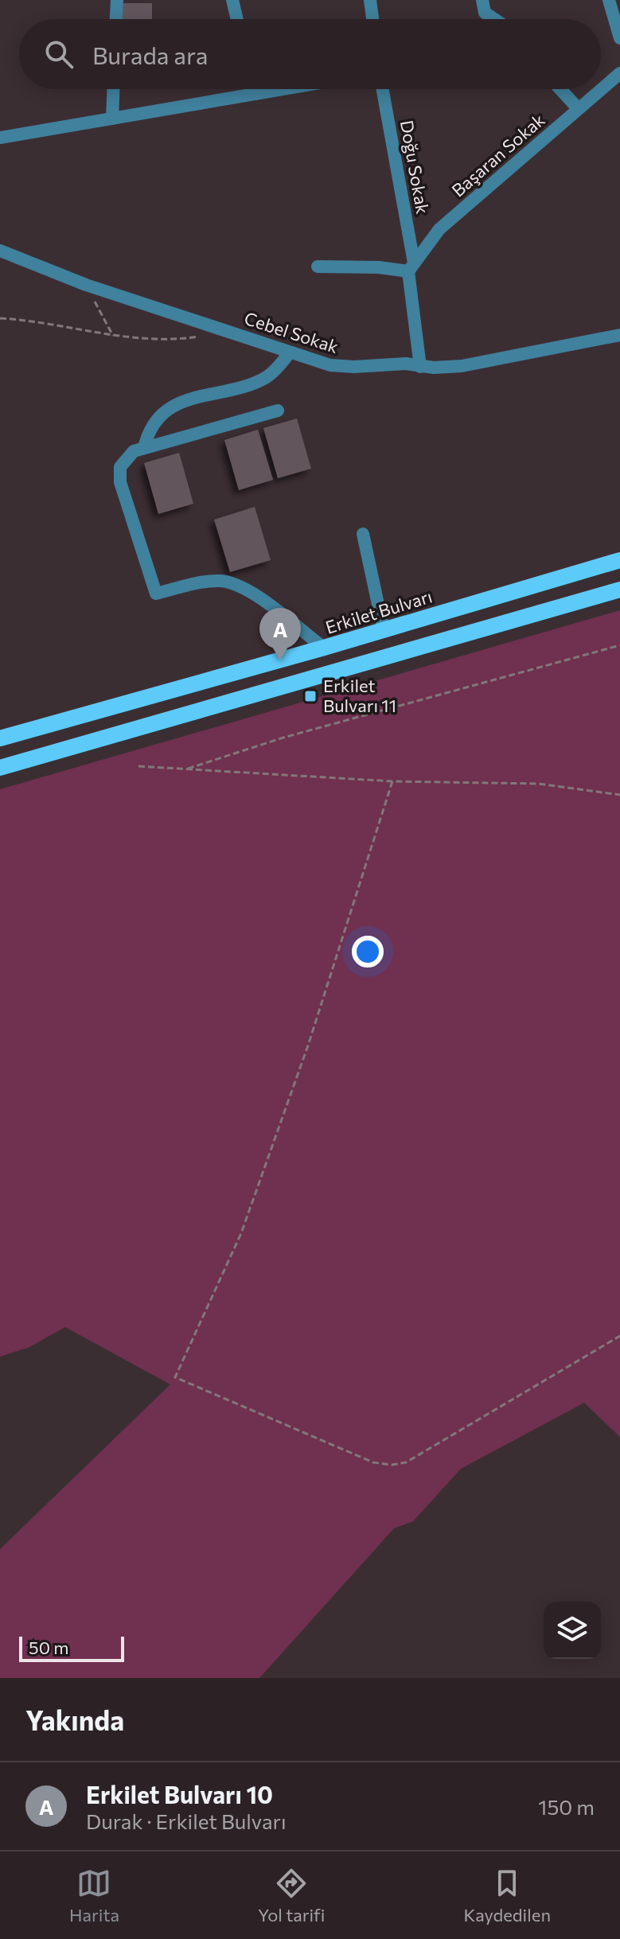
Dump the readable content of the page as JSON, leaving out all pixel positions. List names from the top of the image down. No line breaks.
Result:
{"streets":{"main road":["Erkilet Bulvarı"],"street":["Başaran Sokak","Doğu Sokak","Cebel Sokak"]},"crossings":[["Başaran Sokak","Doğu Sokak"],["Doğu Sokak","Cebel Sokak"]],"places":{"transit":["Erkilet Bulvarı 11"]},"scale_bar":"50 m","page":{"search":"Burada ara","pins":"A","scale":"50 m","heading":"Yakında","list":[{"mark":"A","name":"Erkilet Bulvarı 10","note":"Durak · Erkilet Bulvarı","value":"150 m"}],"nav":["Harita","Yol tarifi","Kaydedilen"]}}
